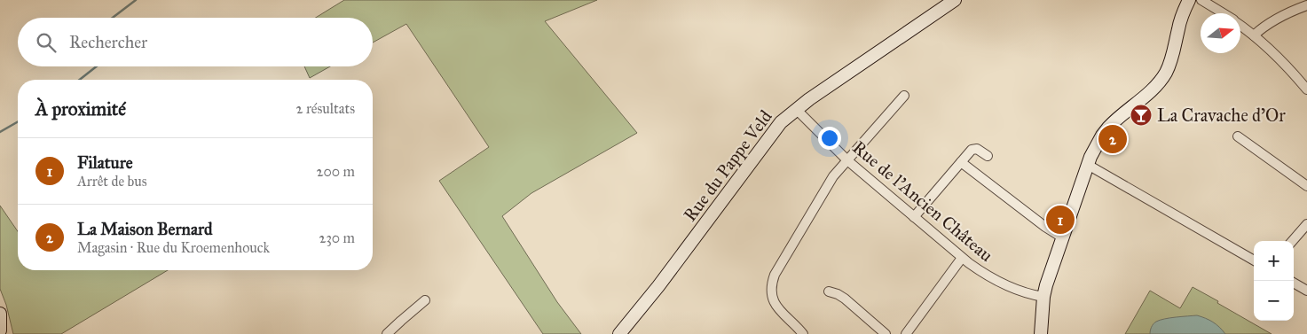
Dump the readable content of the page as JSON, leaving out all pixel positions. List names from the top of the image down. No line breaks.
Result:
{"streets":{"street":["Rue du Pappe Veld","Rue de l'Ancien Château"]},"crossings":[["Rue du Pappe Veld","Rue de l'Ancien Château"]],"places":{"bar":["La Cravache d'Or"]},"north":"right","page":{"search":"Rechercher","heading":["À proximité","2 résultats"],"pins":["2","1"],"list":[{"mark":"1","name":"Filature","note":"Arrêt de bus","value":"200 m"},{"mark":"2","name":"La Maison Bernard","note":"Magasin · Rue du Kroemenhouck","value":"230 m"}],"map_buttons":["+","−"]}}
